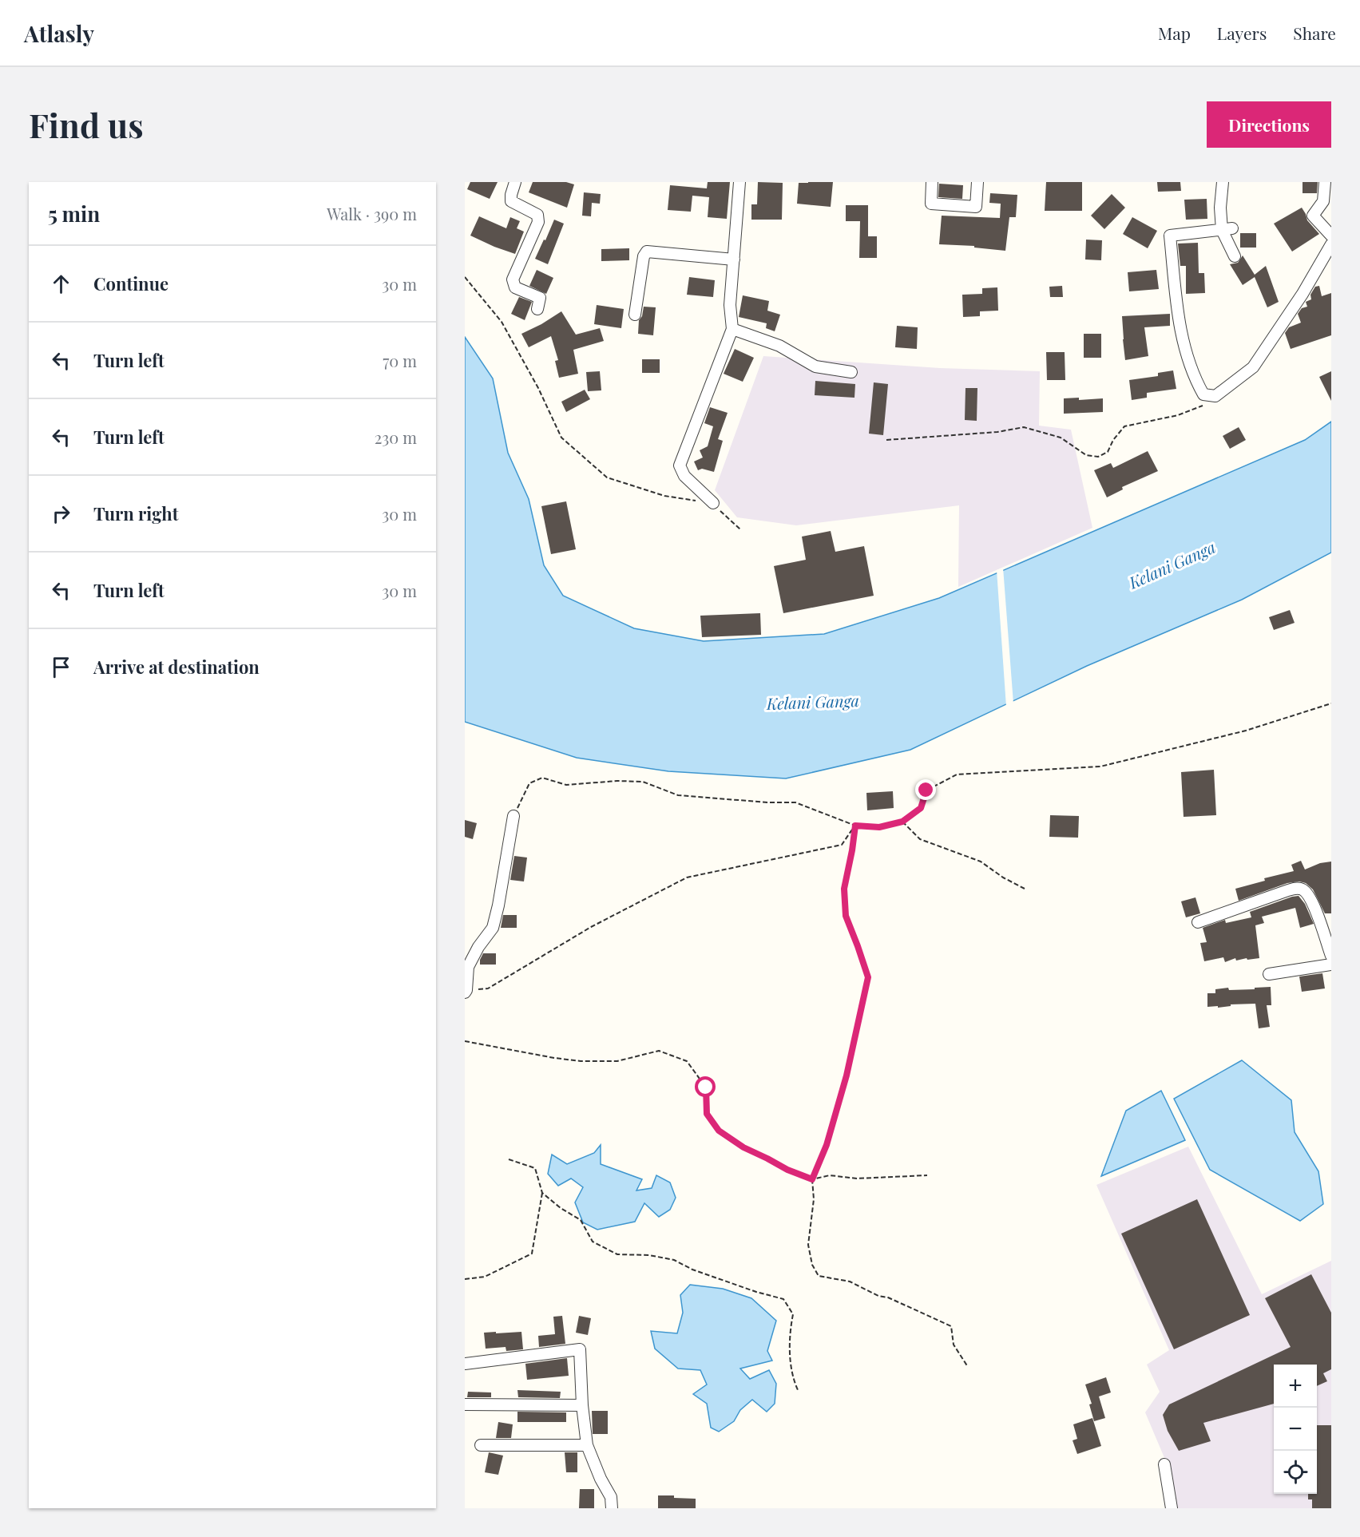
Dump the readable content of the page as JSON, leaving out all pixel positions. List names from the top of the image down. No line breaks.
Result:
{"water":["Kelani Ganga"],"page":{"header":"Atlasly","nav":["Map","Layers","Share"],"buttons":"Directions","title":"Find us","heading":["5 min","Walk · 390 m"],"list":[["Continue","30 m"],["Turn left","70 m"],["Turn left","230 m"],["Turn right","30 m"],["Turn left","30 m"],"Arrive at destination"],"map_buttons":["+","−"]}}
